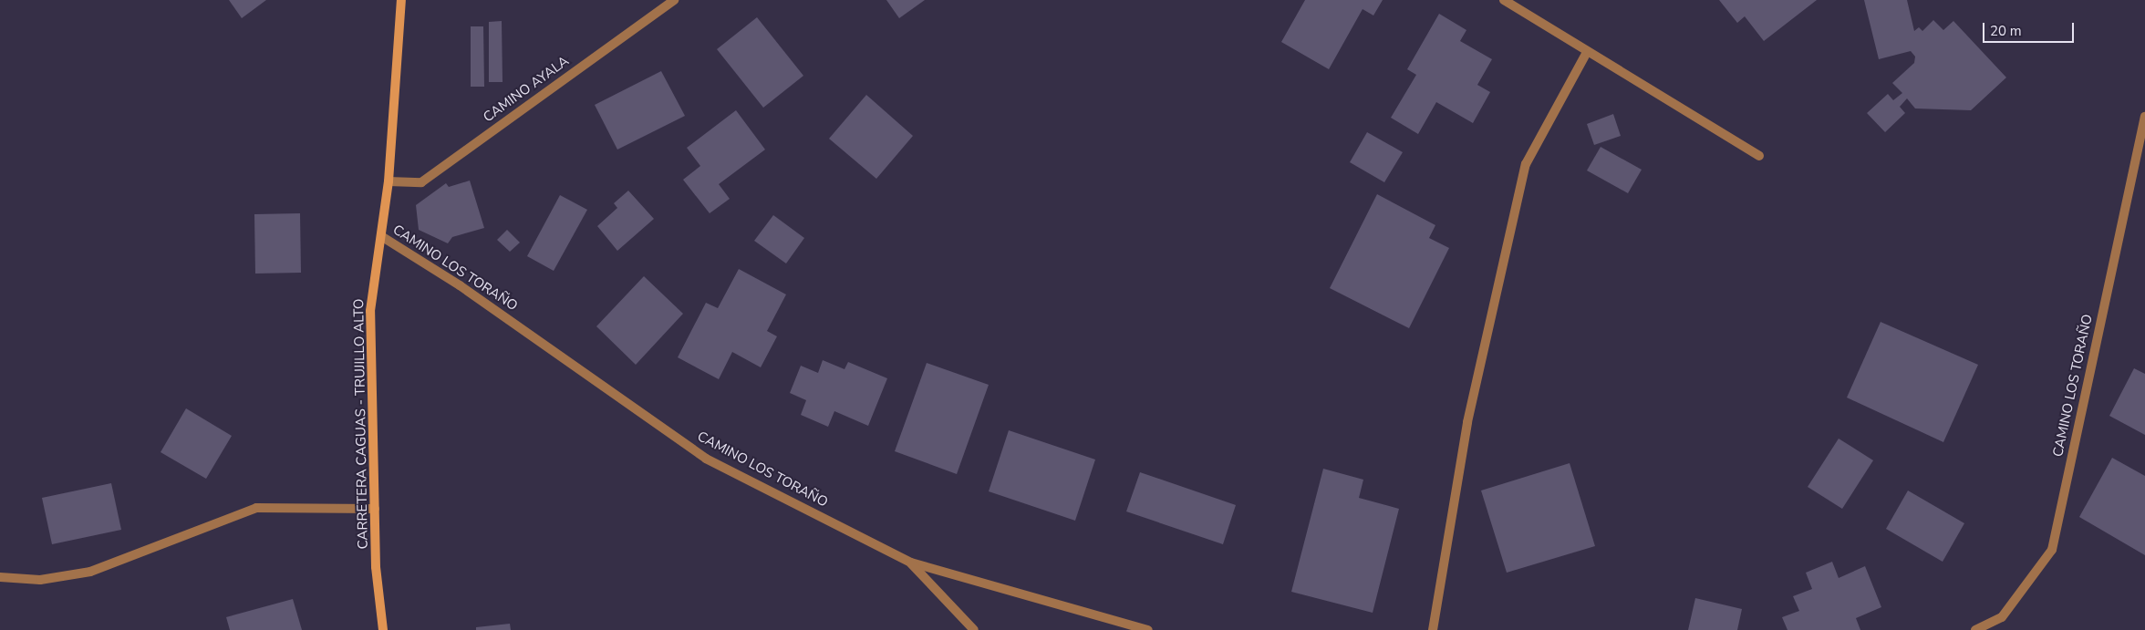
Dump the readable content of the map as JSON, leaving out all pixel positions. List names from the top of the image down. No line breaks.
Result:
{"streets":{"street":["CAMINO AYALA","CAMINO LOS TORAÑO","CARRETERA CAGUAS - TRUJILLO ALTO"]},"crossings":[["CAMINO AYALA","CARRETERA CAGUAS - TRUJILLO ALTO"],["CAMINO LOS TORAÑO","CARRETERA CAGUAS - TRUJILLO ALTO"]],"scale_bar":"20 m"}
